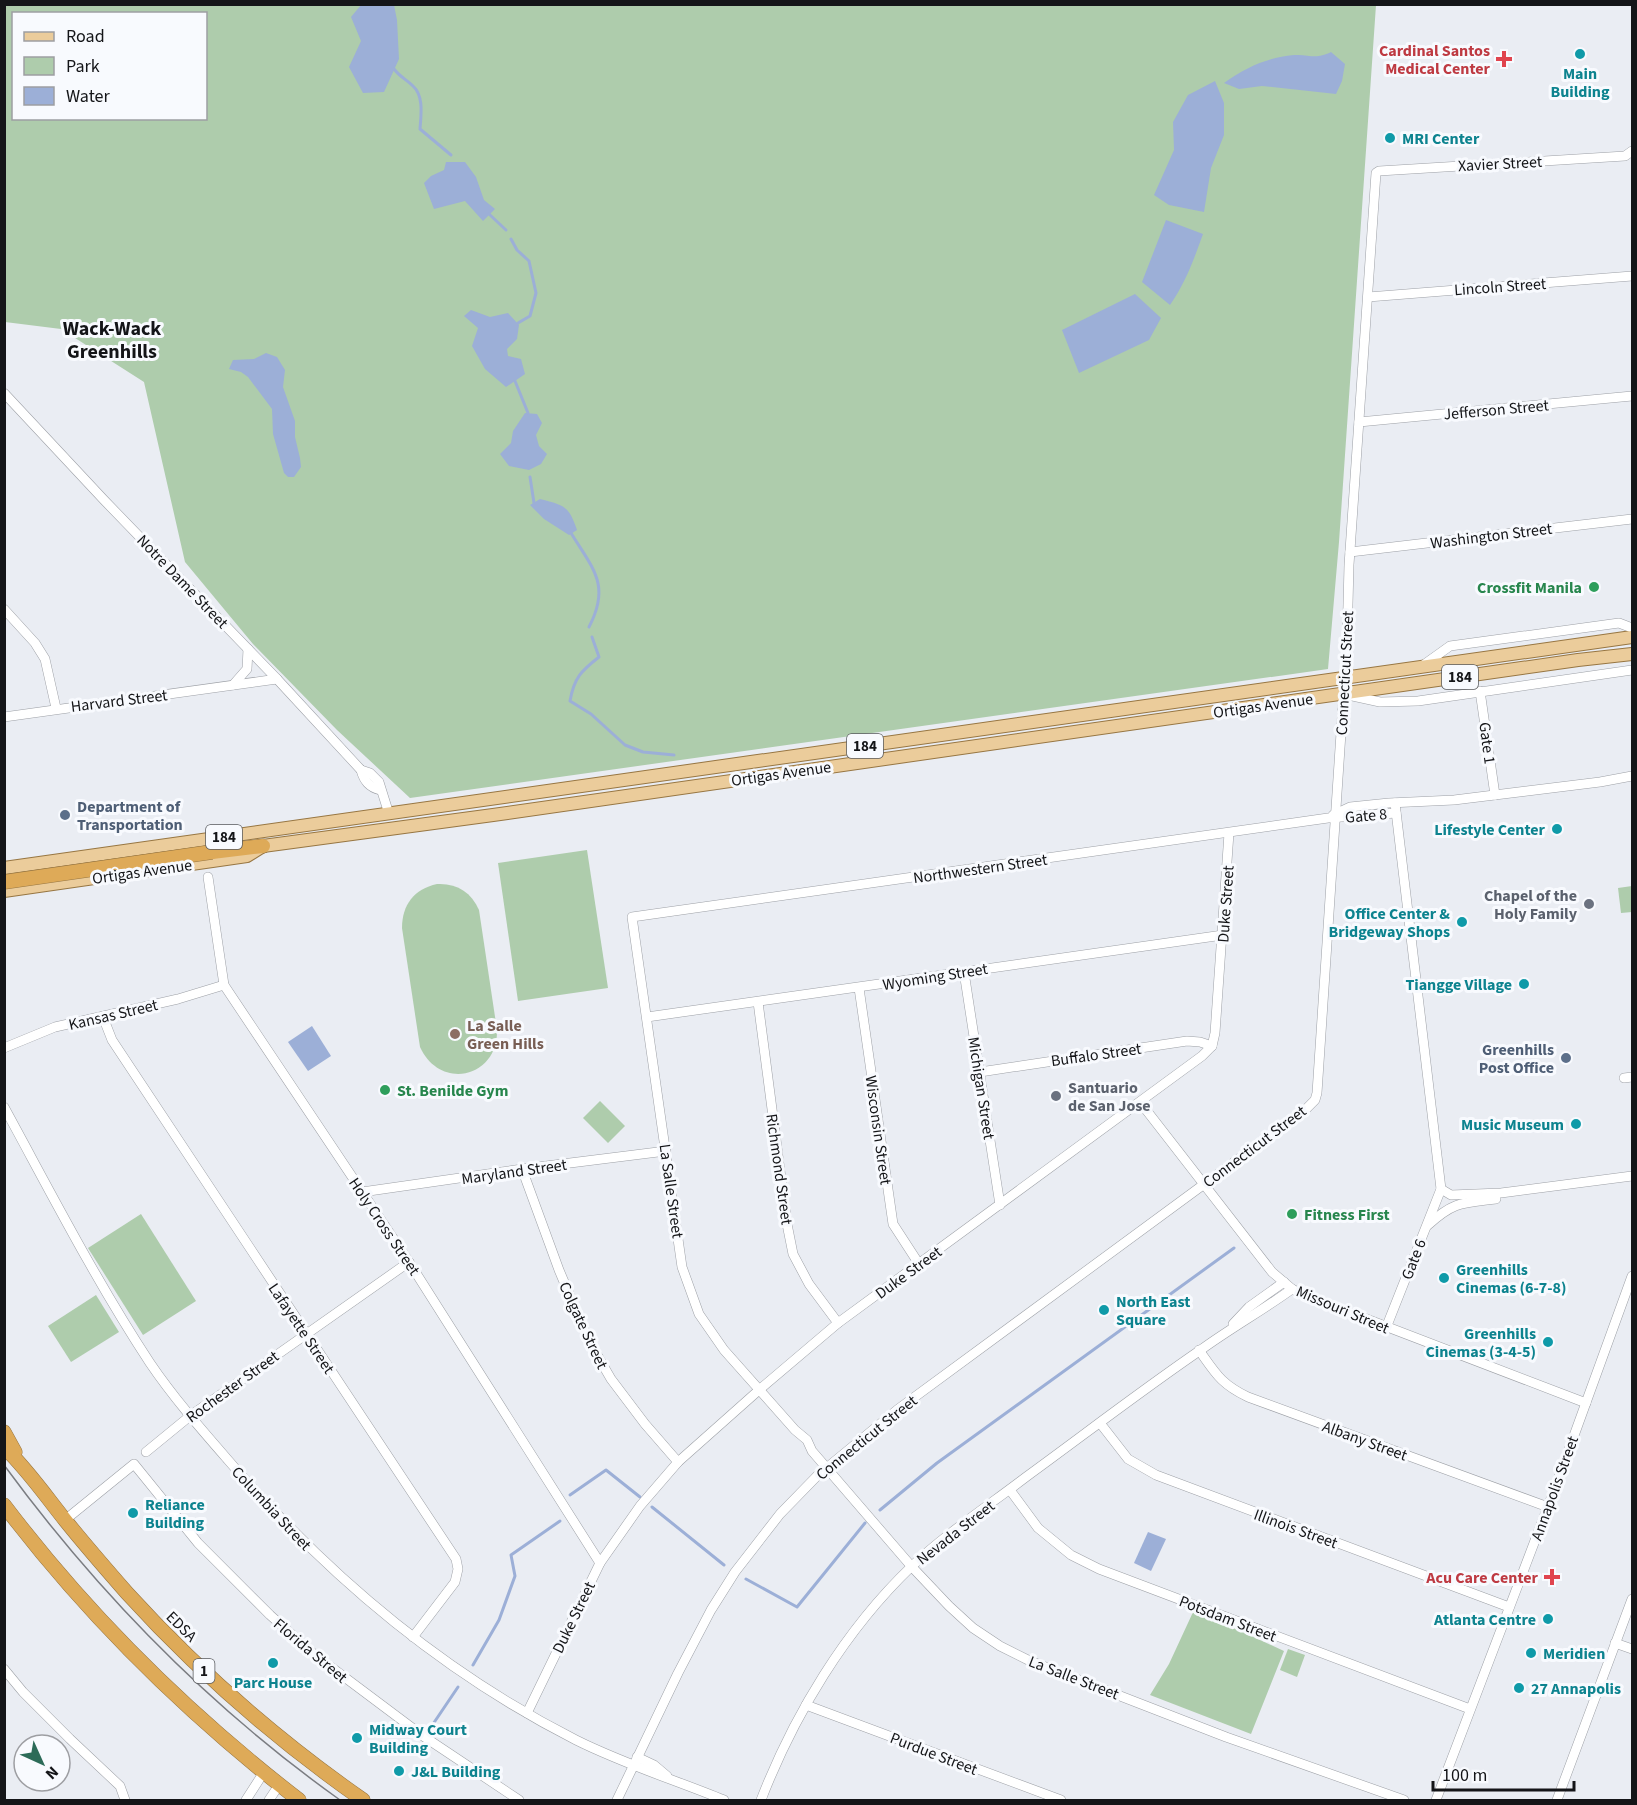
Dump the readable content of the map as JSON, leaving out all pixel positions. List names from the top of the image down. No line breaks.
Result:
{"streets":{"highway":["EDSA","1"],"main road":["184","Ortigas Avenue"],"street":["Xavier Street","Lincoln Street","Jefferson Street","Washington Street","Notre Dame Street","Connecticut Street","Harvard Street","Gate 1","Gate 8","Northwestern Street","Duke Street","Wyoming Street","Kansas Street","Buffalo Street","Michigan Street","Wisconsin Street","Richmond Street","Maryland Street","La Salle Street","Holy Cross Street","Gate 6","Missouri Street","Colgate Street","Lafayette Street","Rochester Street","Albany Street","Annapolis Street","Columbia Street","Illinois Street","Nevada Street","Potsdam Street","Florida Street","Purdue Street"]},"crossings":[["Xavier Street","Connecticut Street"],["Lincoln Street","Connecticut Street"],["Jefferson Street","Connecticut Street"],["Washington Street","Connecticut Street"],["Notre Dame Street","Harvard Street"],["Notre Dame Street","Ortigas Avenue"],["Connecticut Street","Ortigas Avenue"],["Connecticut Street","Gate 8"],["Connecticut Street","Northwestern Street"],["Connecticut Street","La Salle Street"],["Connecticut Street","Missouri Street"],["Connecticut Street","Columbia Street"],["Gate 1","Gate 8"],["Gate 8","Northwestern Street"],["Northwestern Street","Duke Street"],["Northwestern Street","La Salle Street"],["Duke Street","Wyoming Street"],["Duke Street","Buffalo Street"],["Duke Street","Michigan Street"],["Duke Street","Wisconsin Street"],["Duke Street","Richmond Street"],["Duke Street","La Salle Street"],["Duke Street","Holy Cross Street"],["Duke Street","Missouri Street"],["Duke Street","Colgate Street"],["Duke Street","Columbia Street"],["Wyoming Street","Michigan Street"],["Wyoming Street","Wisconsin Street"],["Wyoming Street","Richmond Street"],["Wyoming Street","La Salle Street"],["Kansas Street","Holy Cross Street"],["Kansas Street","Lafayette Street"],["Buffalo Street","Michigan Street"],["Maryland Street","La Salle Street"],["Maryland Street","Holy Cross Street"],["Maryland Street","Colgate Street"],["La Salle Street","Nevada Street"],["Holy Cross Street","Rochester Street"],["Gate 6","Missouri Street"],["Missouri Street","Annapolis Street"],["Missouri Street","Nevada Street"],["Lafayette Street","Rochester Street"],["Lafayette Street","Columbia Street"],["Rochester Street","Columbia Street"],["Albany Street","Annapolis Street"],["Albany Street","Nevada Street"],["Annapolis Street","Illinois Street"],["Annapolis Street","Potsdam Street"],["Illinois Street","Nevada Street"],["Nevada Street","Potsdam Street"],["Nevada Street","Purdue Street"],["EDSA","Florida Street"],["EDSA","1"]],"districts":["Wack-Wack Greenhills"],"places":{"other":["Main Building","MRI Center","Crossfit Manila","Department of Transportation","Lifestyle Center","Chapel of the Holy Family","Office Center & Bridgeway Shops","Tiangge Village","La Salle Green Hills","Greenhills Post Office","St. Benilde Gym","Santuario de San Jose","Music Museum","Fitness First","Greenhills Cinemas (6-7-8)","North East Square","Greenhills Cinemas (3-4-5)","Reliance Building","Atlanta Centre","Meridien","Parc House","27 Annapolis","Midway Court Building","J&L Building"],"health":["Cardinal Santos Medical Center","Acu Care Center"]},"legend":["Road","Park","Water"],"scale_bar":"100 m","north":"bottom right"}
